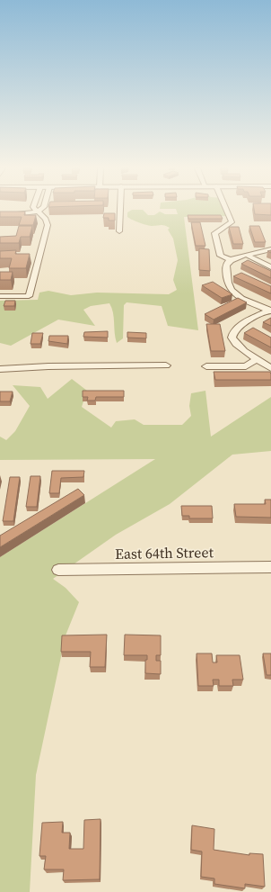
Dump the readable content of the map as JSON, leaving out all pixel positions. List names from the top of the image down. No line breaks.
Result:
{"streets":{"street":["East 64th Street"]}}
